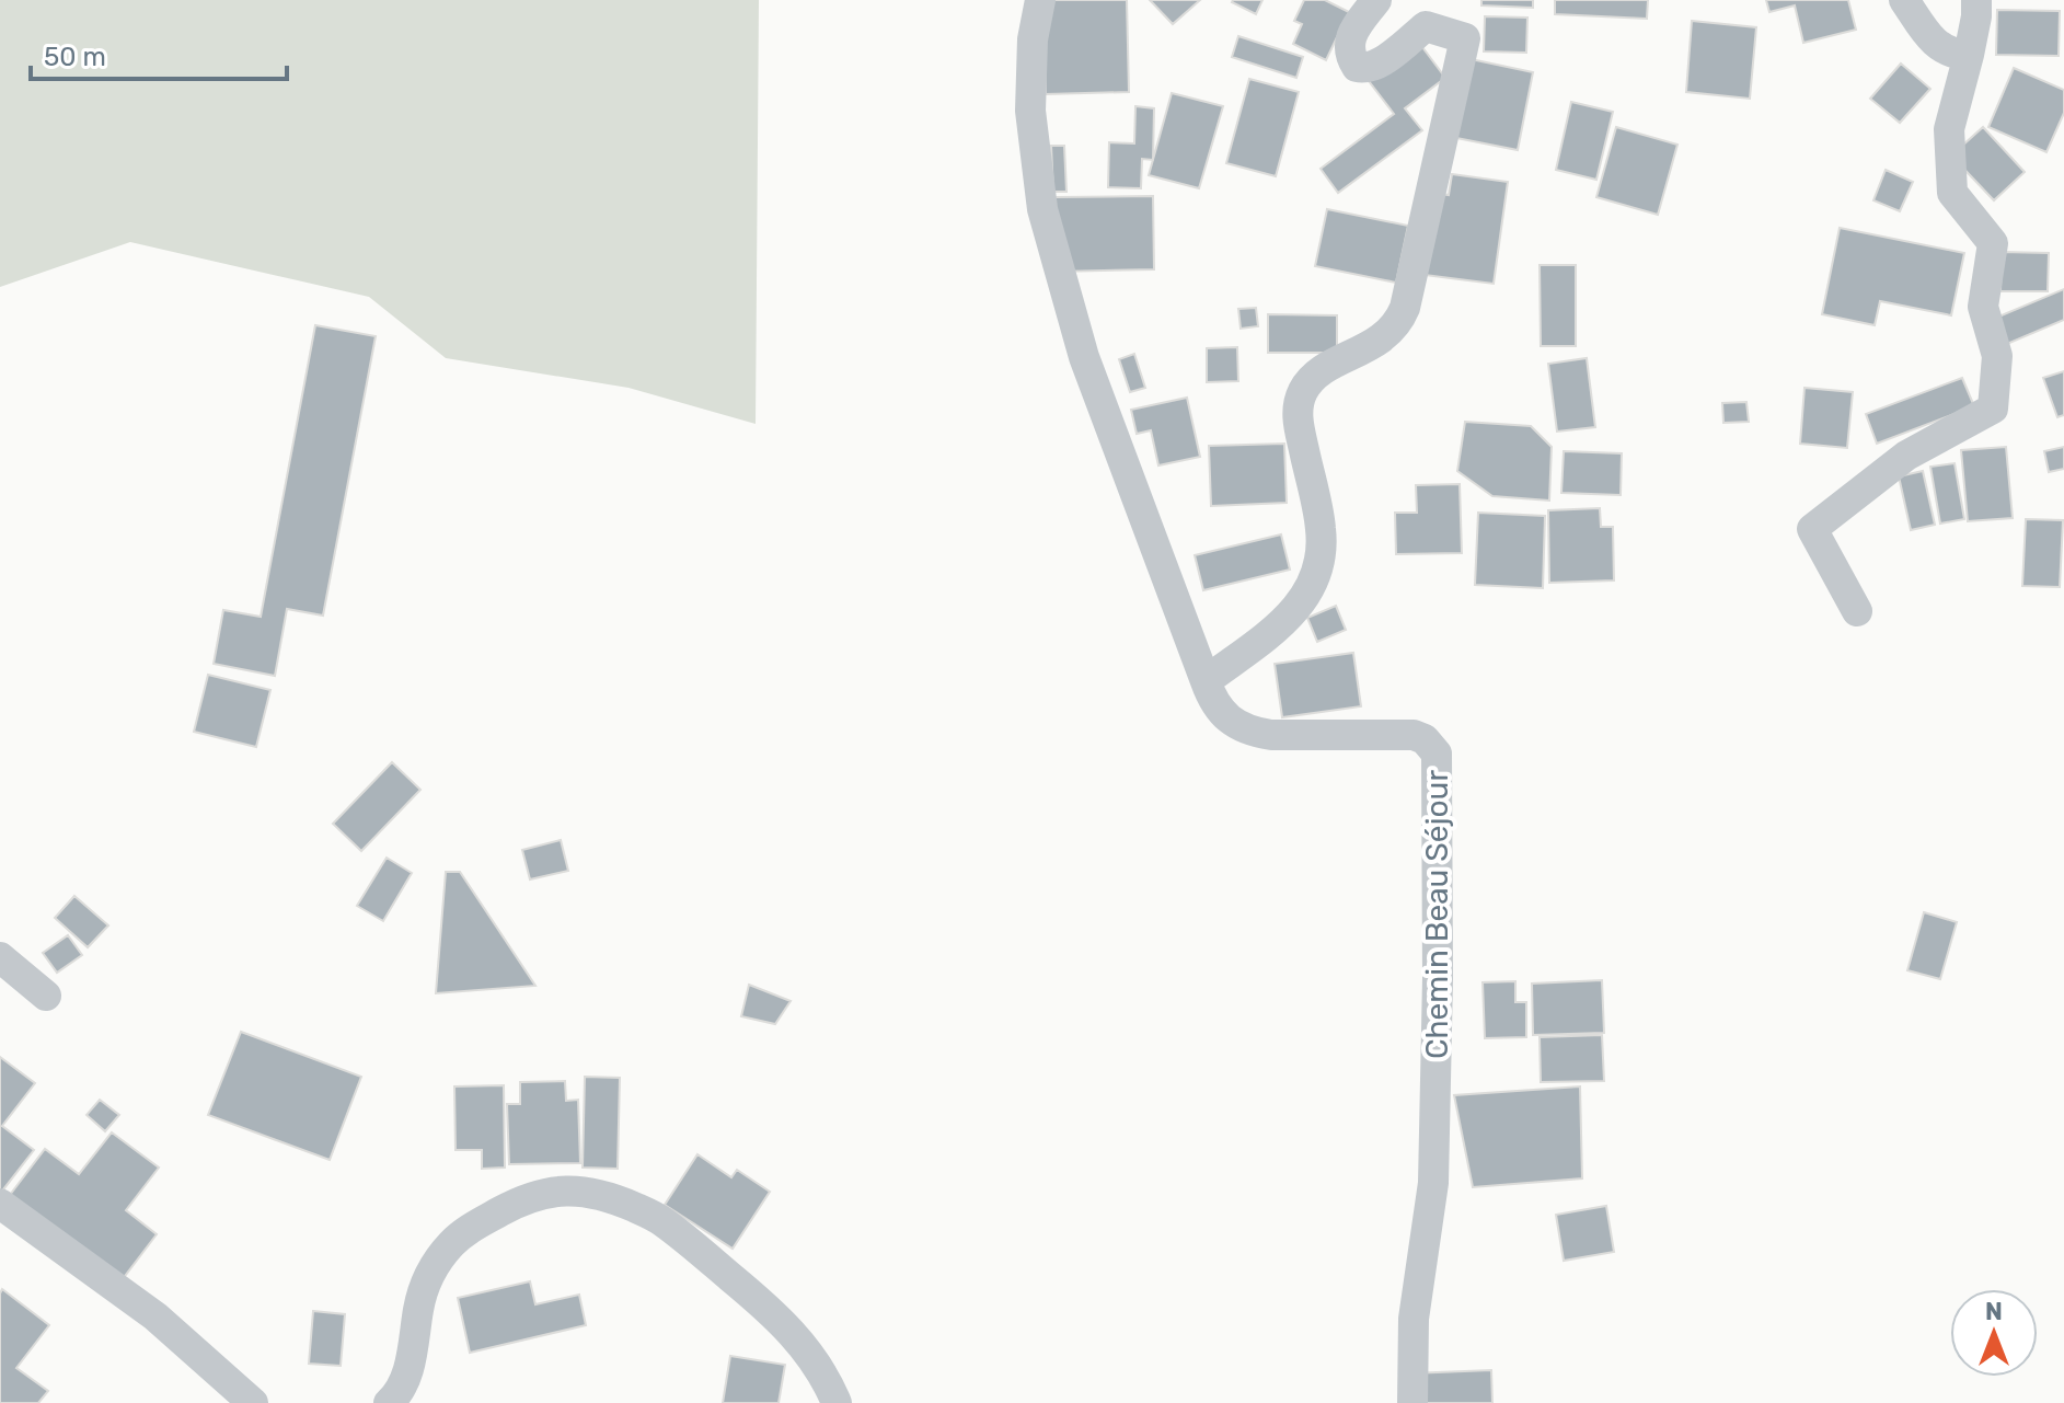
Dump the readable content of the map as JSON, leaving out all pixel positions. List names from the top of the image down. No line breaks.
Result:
{"streets":{"street":["Chemin Beau Séjour"]},"scale_bar":"50 m","north":"top"}
